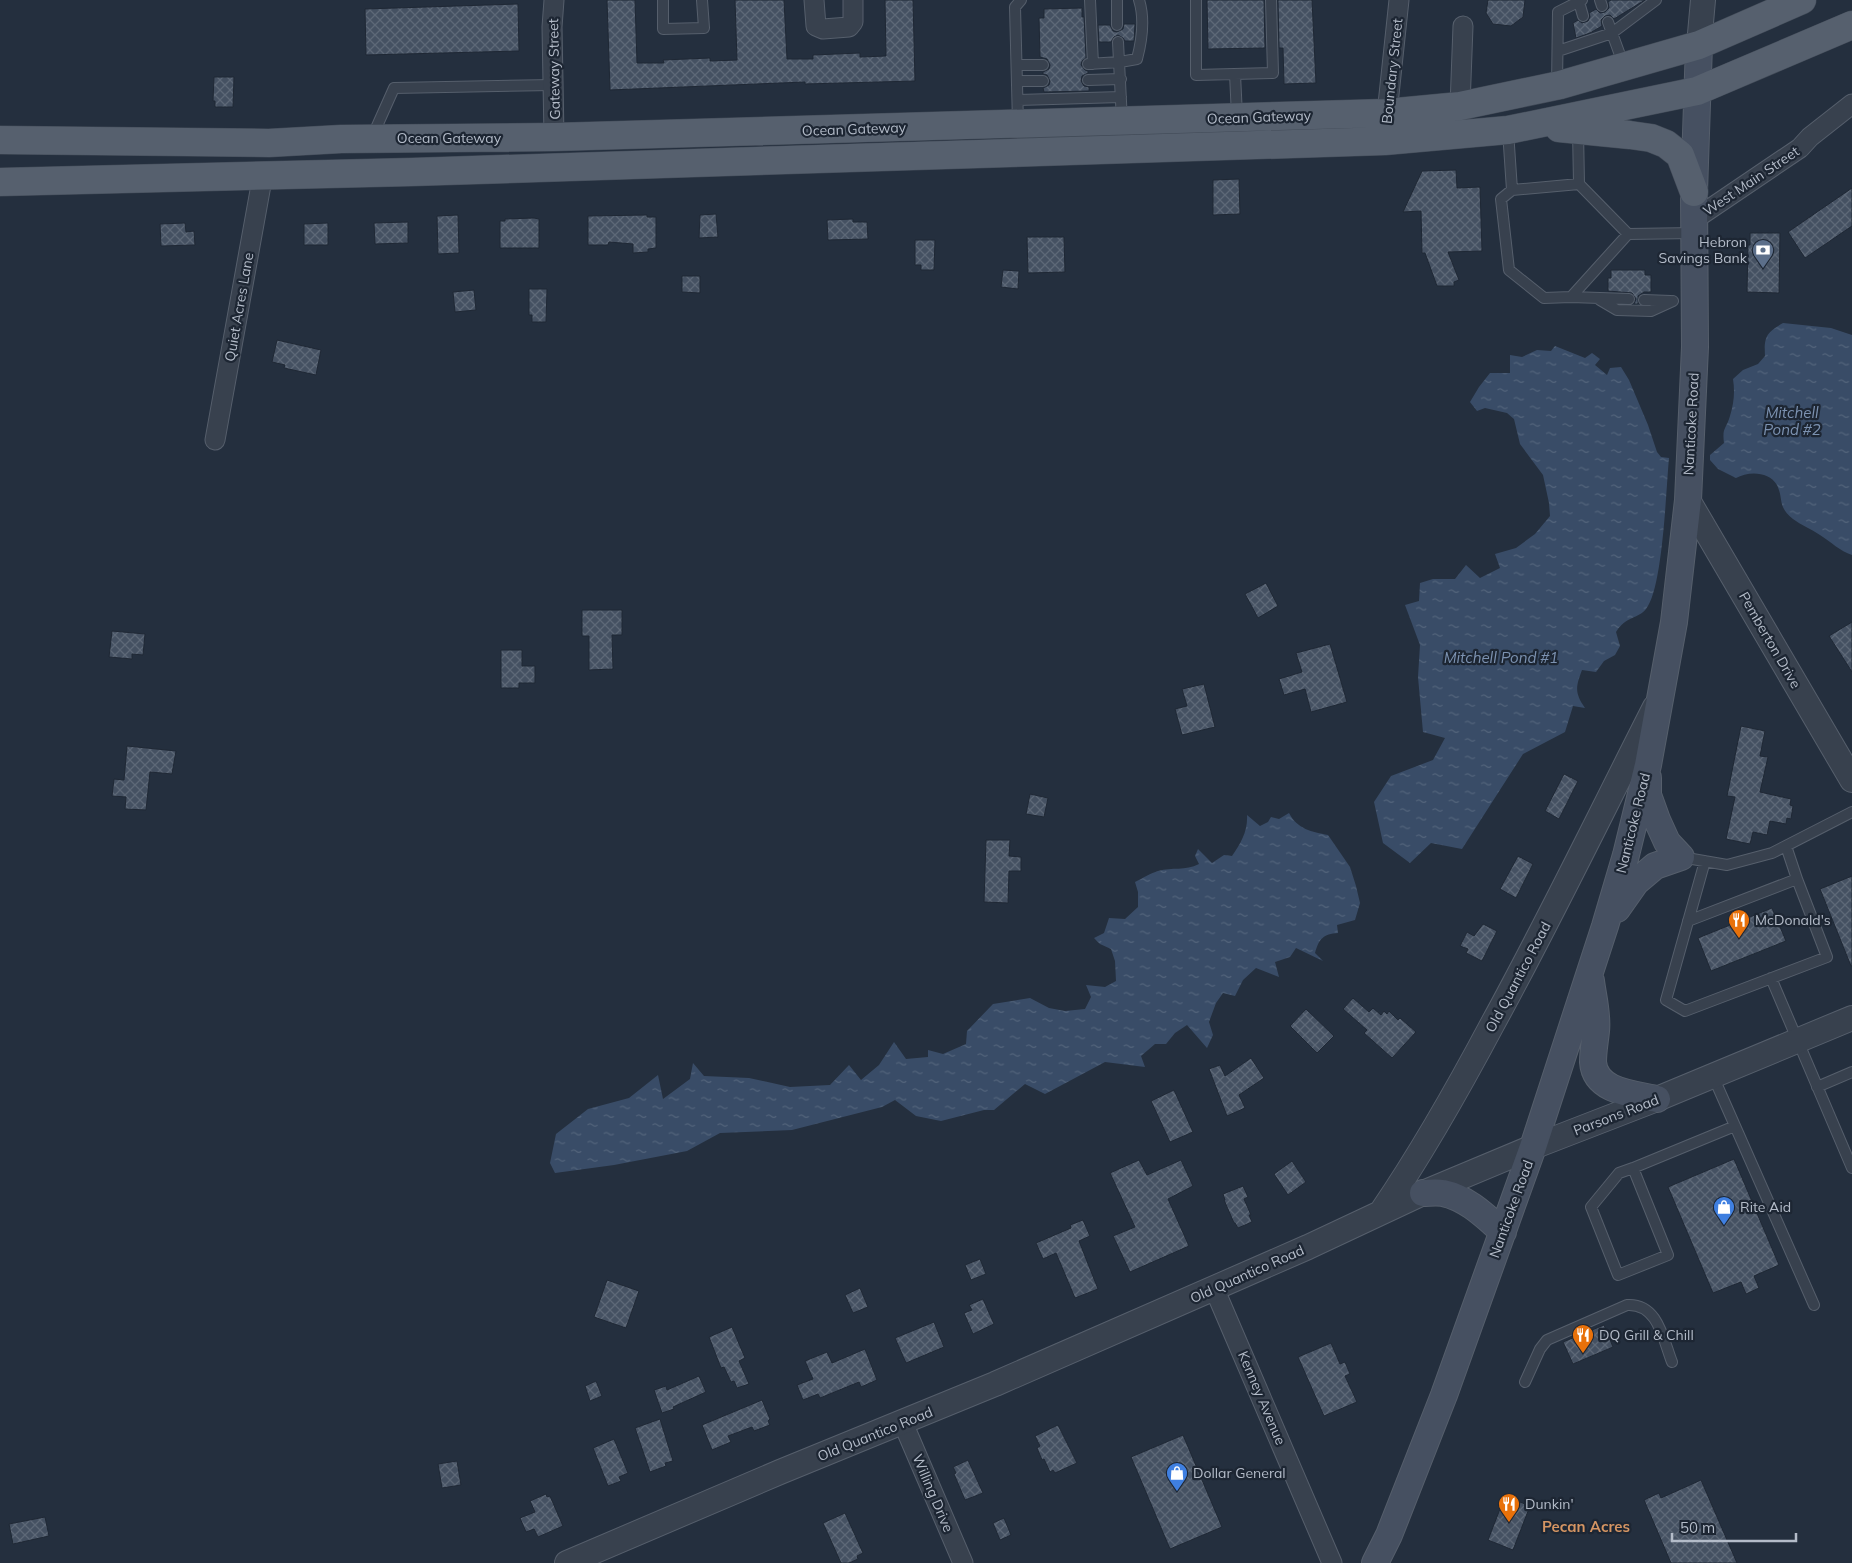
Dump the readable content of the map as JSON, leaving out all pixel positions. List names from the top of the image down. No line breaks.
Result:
{"streets":{"main road":["Ocean Gateway","Nanticoke Road"],"street":["Gateway Street","Boundary Street","West Main Street","Quiet Acres Lane","Pemberton Drive","Old Quantico Road","Parsons Road","Kenney Avenue","Willing Drive"]},"crossings":[["Gateway Street","Ocean Gateway"],["Boundary Street","Ocean Gateway"],["Ocean Gateway","Quiet Acres Lane"],["Ocean Gateway","Nanticoke Road"],["West Main Street","Nanticoke Road"],["Nanticoke Road","Pemberton Drive"],["Nanticoke Road","Old Quantico Road"],["Nanticoke Road","Parsons Road"],["Old Quantico Road","Parsons Road"],["Old Quantico Road","Kenney Avenue"],["Old Quantico Road","Willing Drive"]],"districts":["Pecan Acres"],"water":["Mitchell Pond #2","Mitchell Pond #1"],"places":{"bank":["Hebron Savings Bank"],"restaurant":["McDonald's","DQ Grill & Chill","Dunkin'"],"shop":["Rite Aid","Dollar General"]},"scale_bar":"50 m"}
